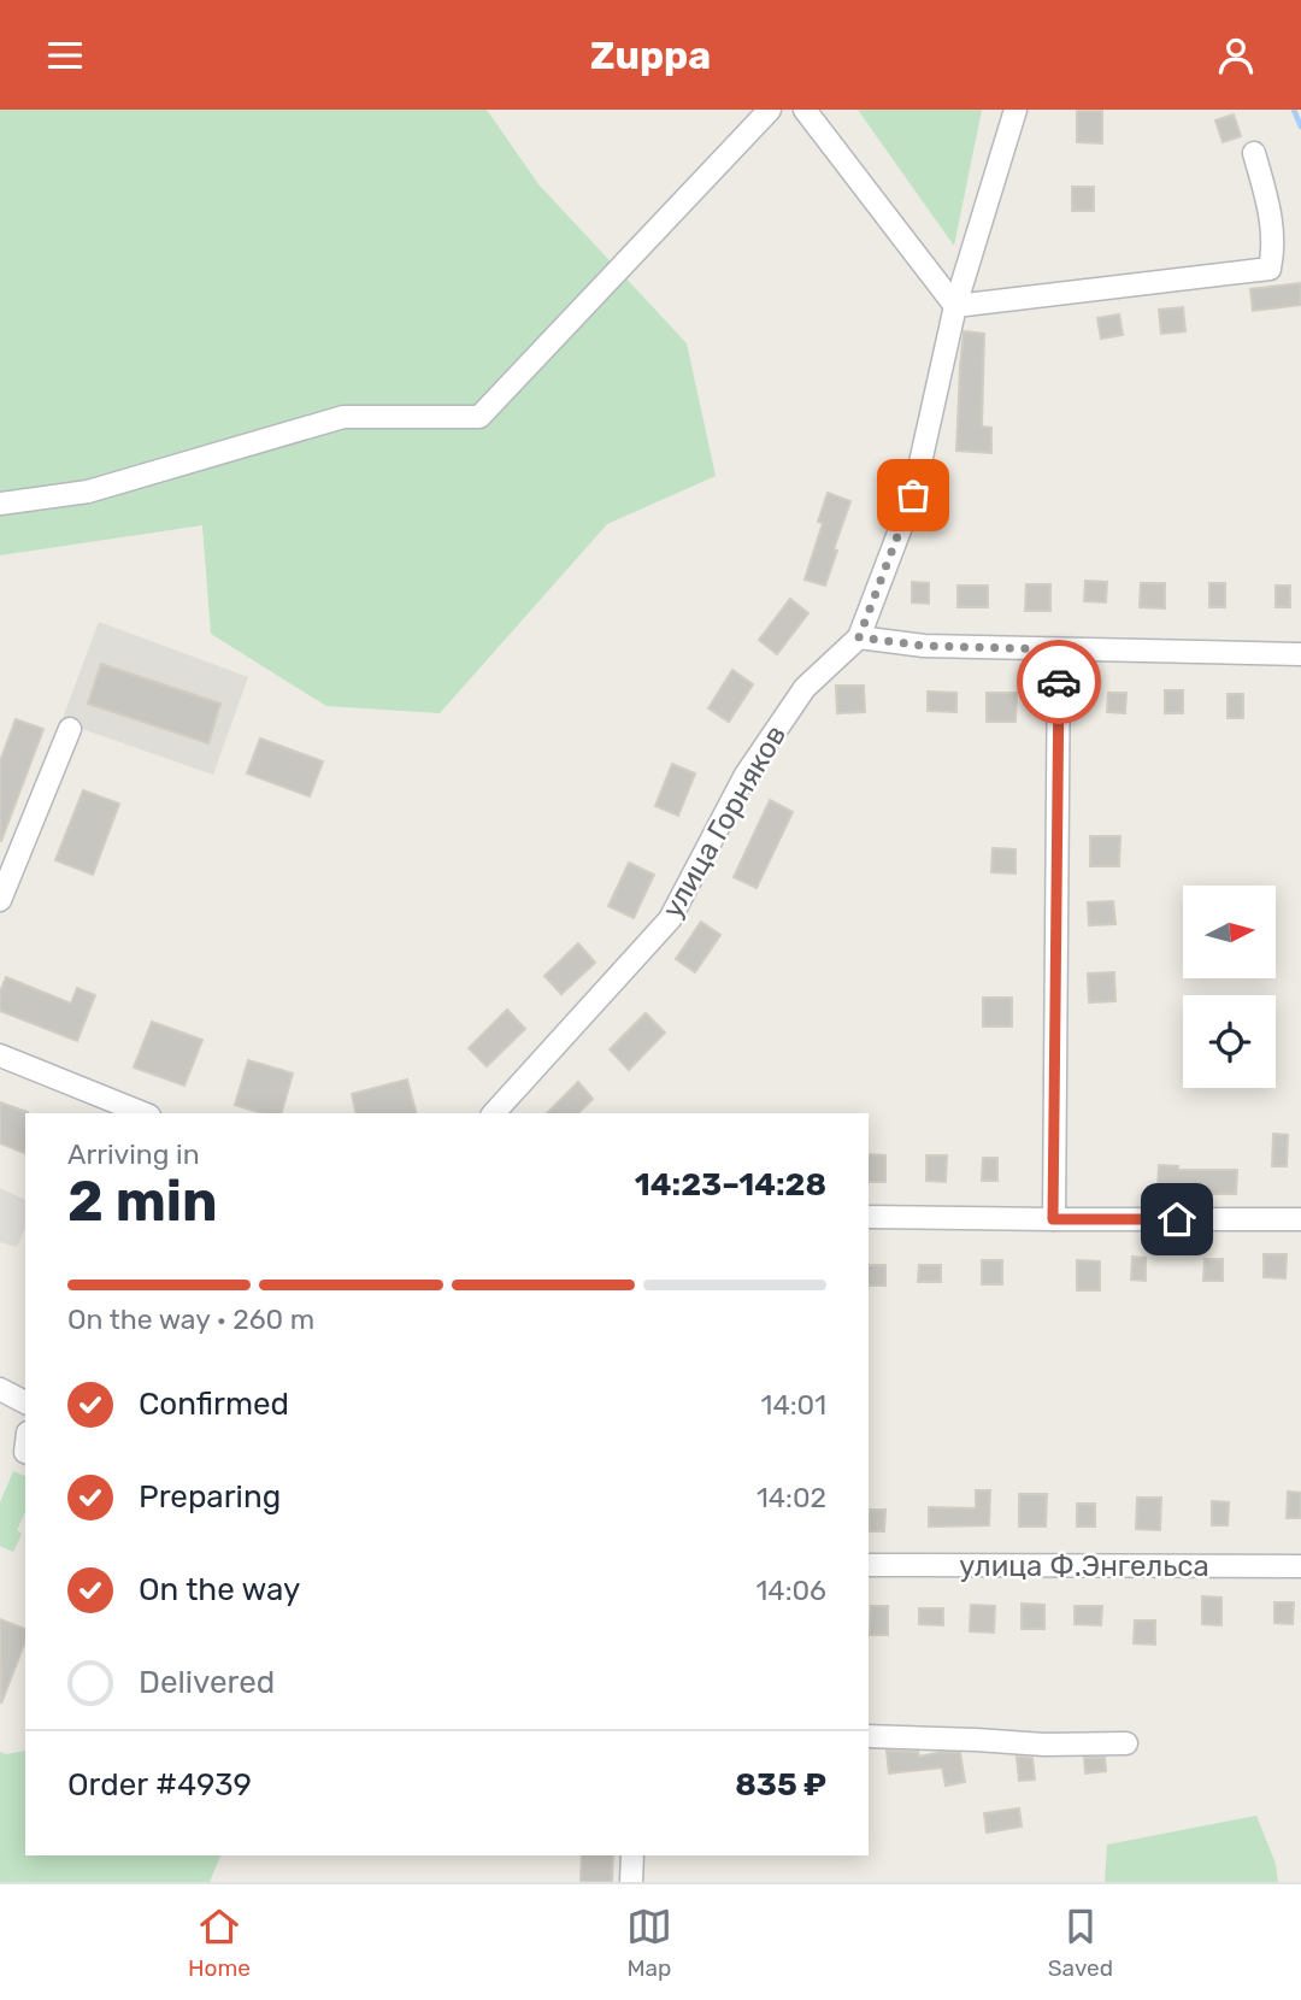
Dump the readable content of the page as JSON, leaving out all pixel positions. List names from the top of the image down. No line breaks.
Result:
{"streets":{"street":["улица Горняков","улица Ф.Энгельса"]},"north":"right","page":{"header":"Zuppa","heading":["2 min","Arriving in","14:23–14:28"],"panel":["Order #4939","835 ₽"],"bar":"On the way · 260 m","list":[["Confirmed","14:01"],["Preparing","14:02"],["On the way","14:06"],"Delivered"],"tabs":["Home","Map","Saved"]}}
